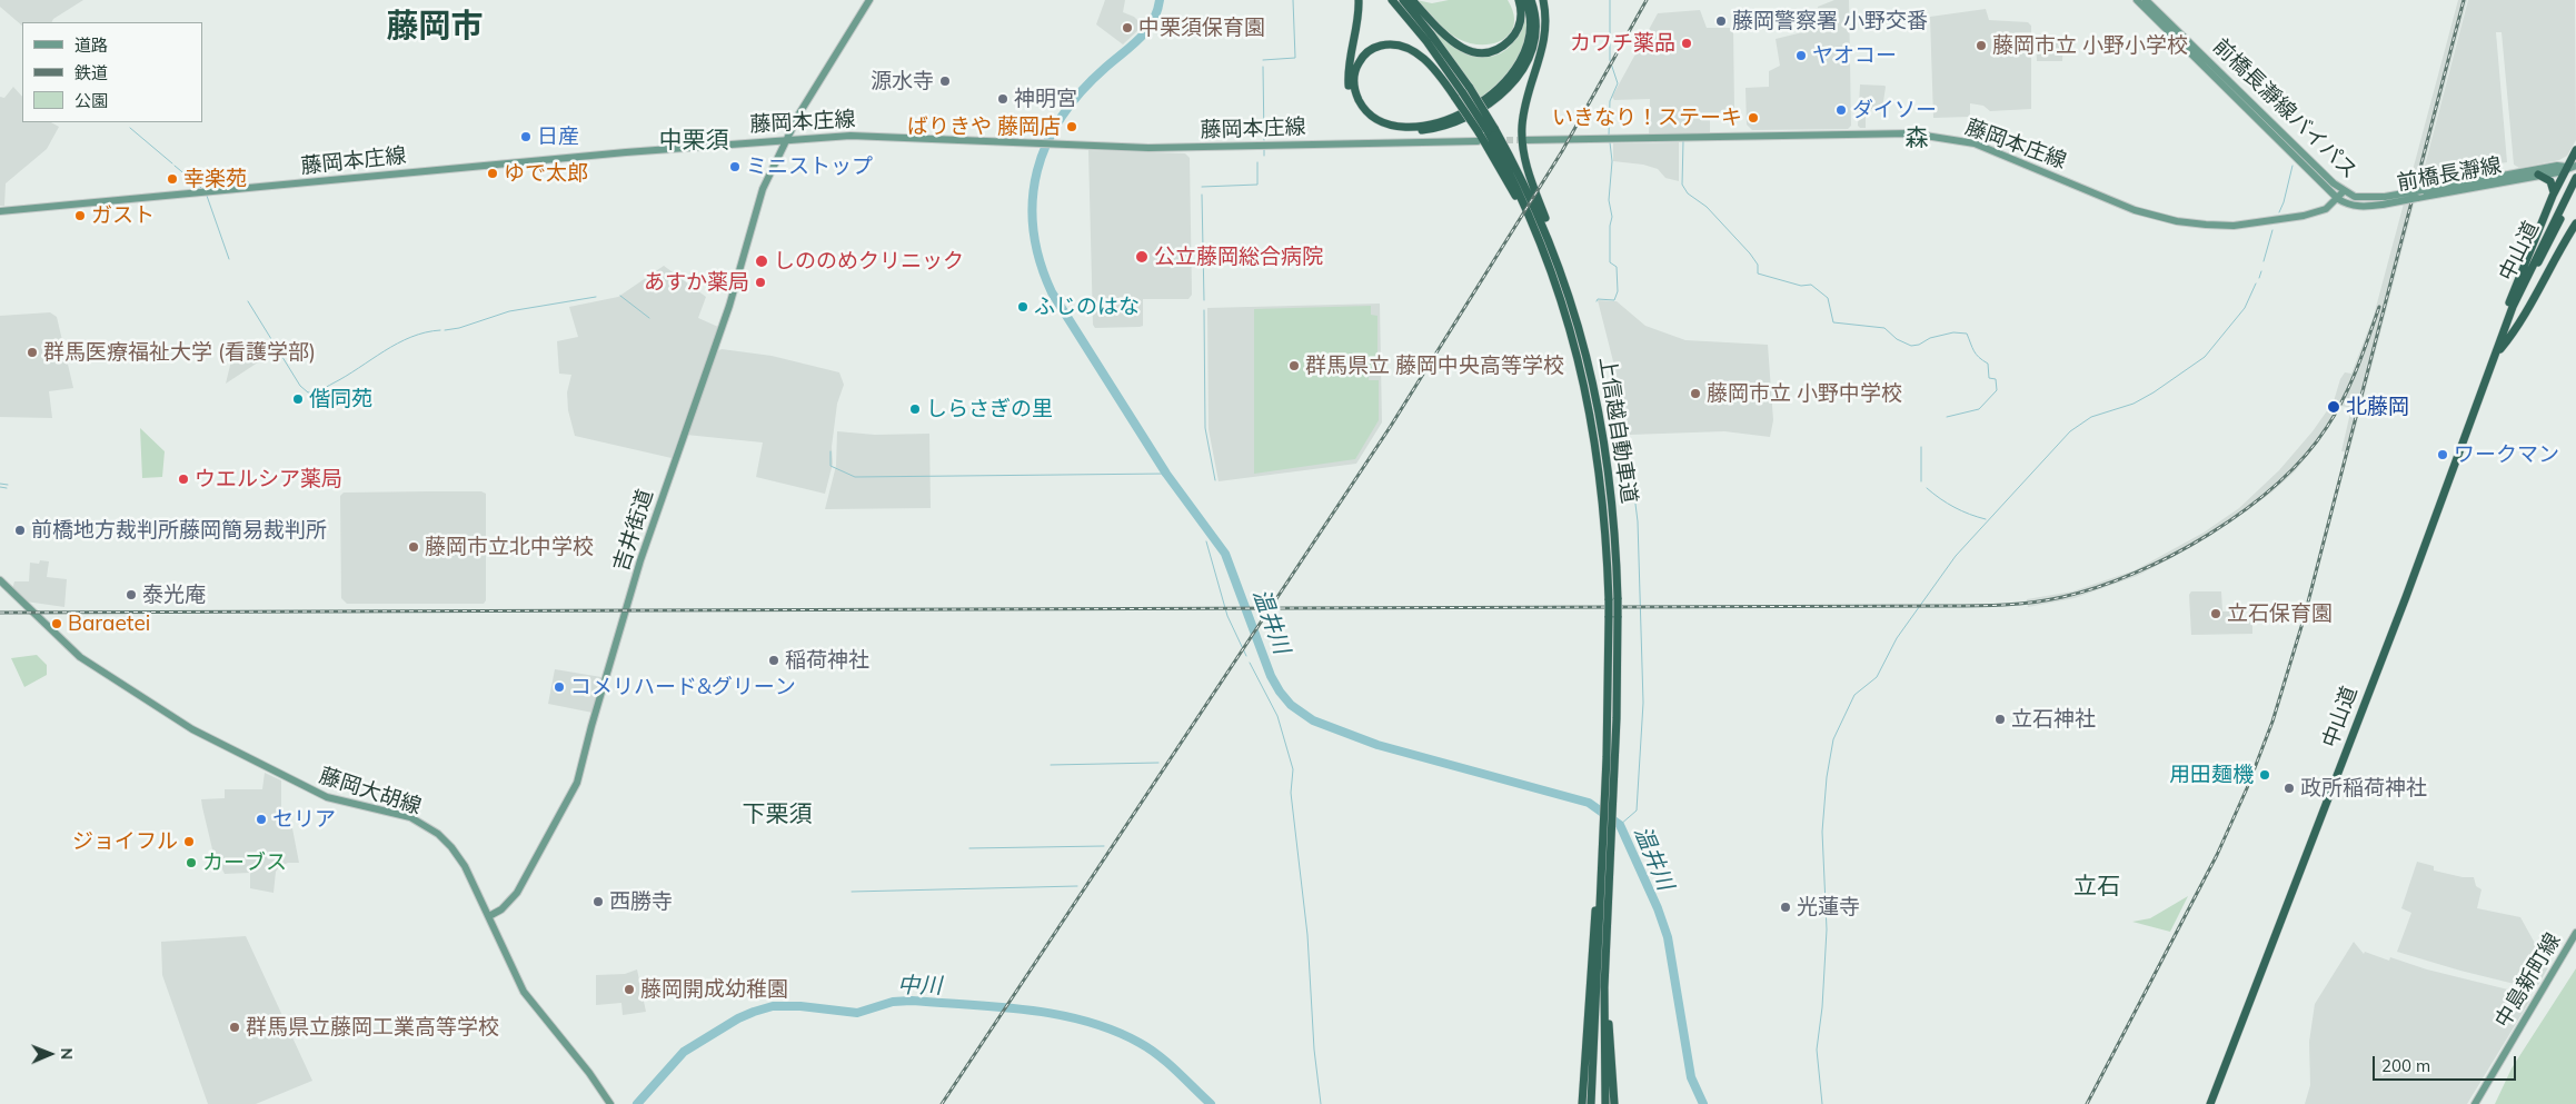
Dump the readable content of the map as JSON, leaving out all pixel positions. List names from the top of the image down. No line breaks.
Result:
{"streets":{"highway":["中山道","上信越自動車道"],"main road":["前橋長瀞線バイパス","藤岡本庄線","前橋長瀞線","吉井街道","藤岡大胡線","中島新町線"]},"crossings":[["前橋長瀞線バイパス","藤岡本庄線"],["前橋長瀞線バイパス","前橋長瀞線"],["藤岡本庄線","前橋長瀞線"],["藤岡本庄線","上信越自動車道"],["藤岡本庄線","吉井街道"],["吉井街道","藤岡大胡線"]],"districts":["藤岡市","森","中栗須","下栗須","立石"],"water":["温井川","中川"],"places":["藤岡警察署 小野交番","中栗須保育園","カワチ薬品","藤岡市立 小野小学校","ヤオコー","源水寺","神明宮","ダイソー","いきなり！ステーキ","ばりきや 藤岡店","日産","ミニストップ","ゆで太郎","幸楽苑","ガスト","公立藤岡総合病院","しののめクリニック","あすか薬局","ふじのはな","群馬医療福祉大学 (看護学部)","群馬県立 藤岡中央高等学校","藤岡市立 小野中学校","偕同苑","北藤岡","しらさぎの里","ワークマン","ウエルシア薬局","前橋地方裁判所藤岡簡易裁判所","藤岡市立北中学校","泰光庵","立石保育園","Baraetei","稲荷神社","コメリハード&グリーン","立石神社","用田麺機","政所稲荷神社","セリア","ジョイフル","カーブス","西勝寺","光蓮寺","藤岡開成幼稚園","群馬県立藤岡工業高等学校"],"legend":["道路","鉄道","公園"],"scale_bar":"200 m","north":"right"}
